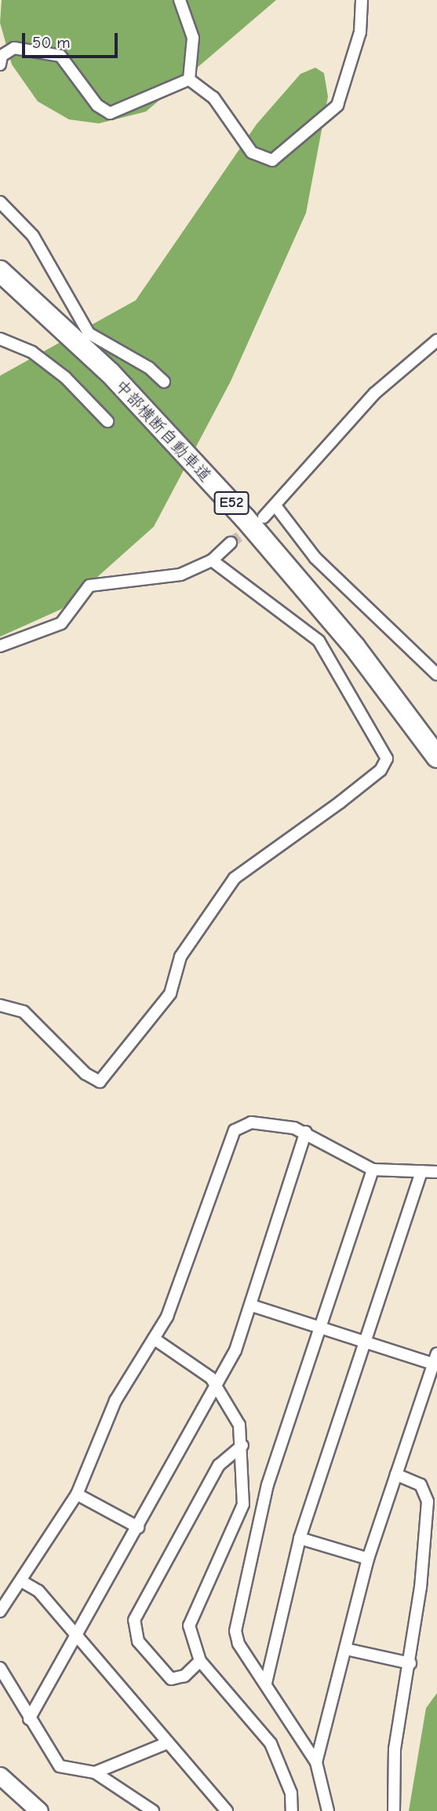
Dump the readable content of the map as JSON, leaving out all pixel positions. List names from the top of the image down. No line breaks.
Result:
{"streets":{"highway":["中部横断自動車道","E52"]},"scale_bar":"50 m"}
